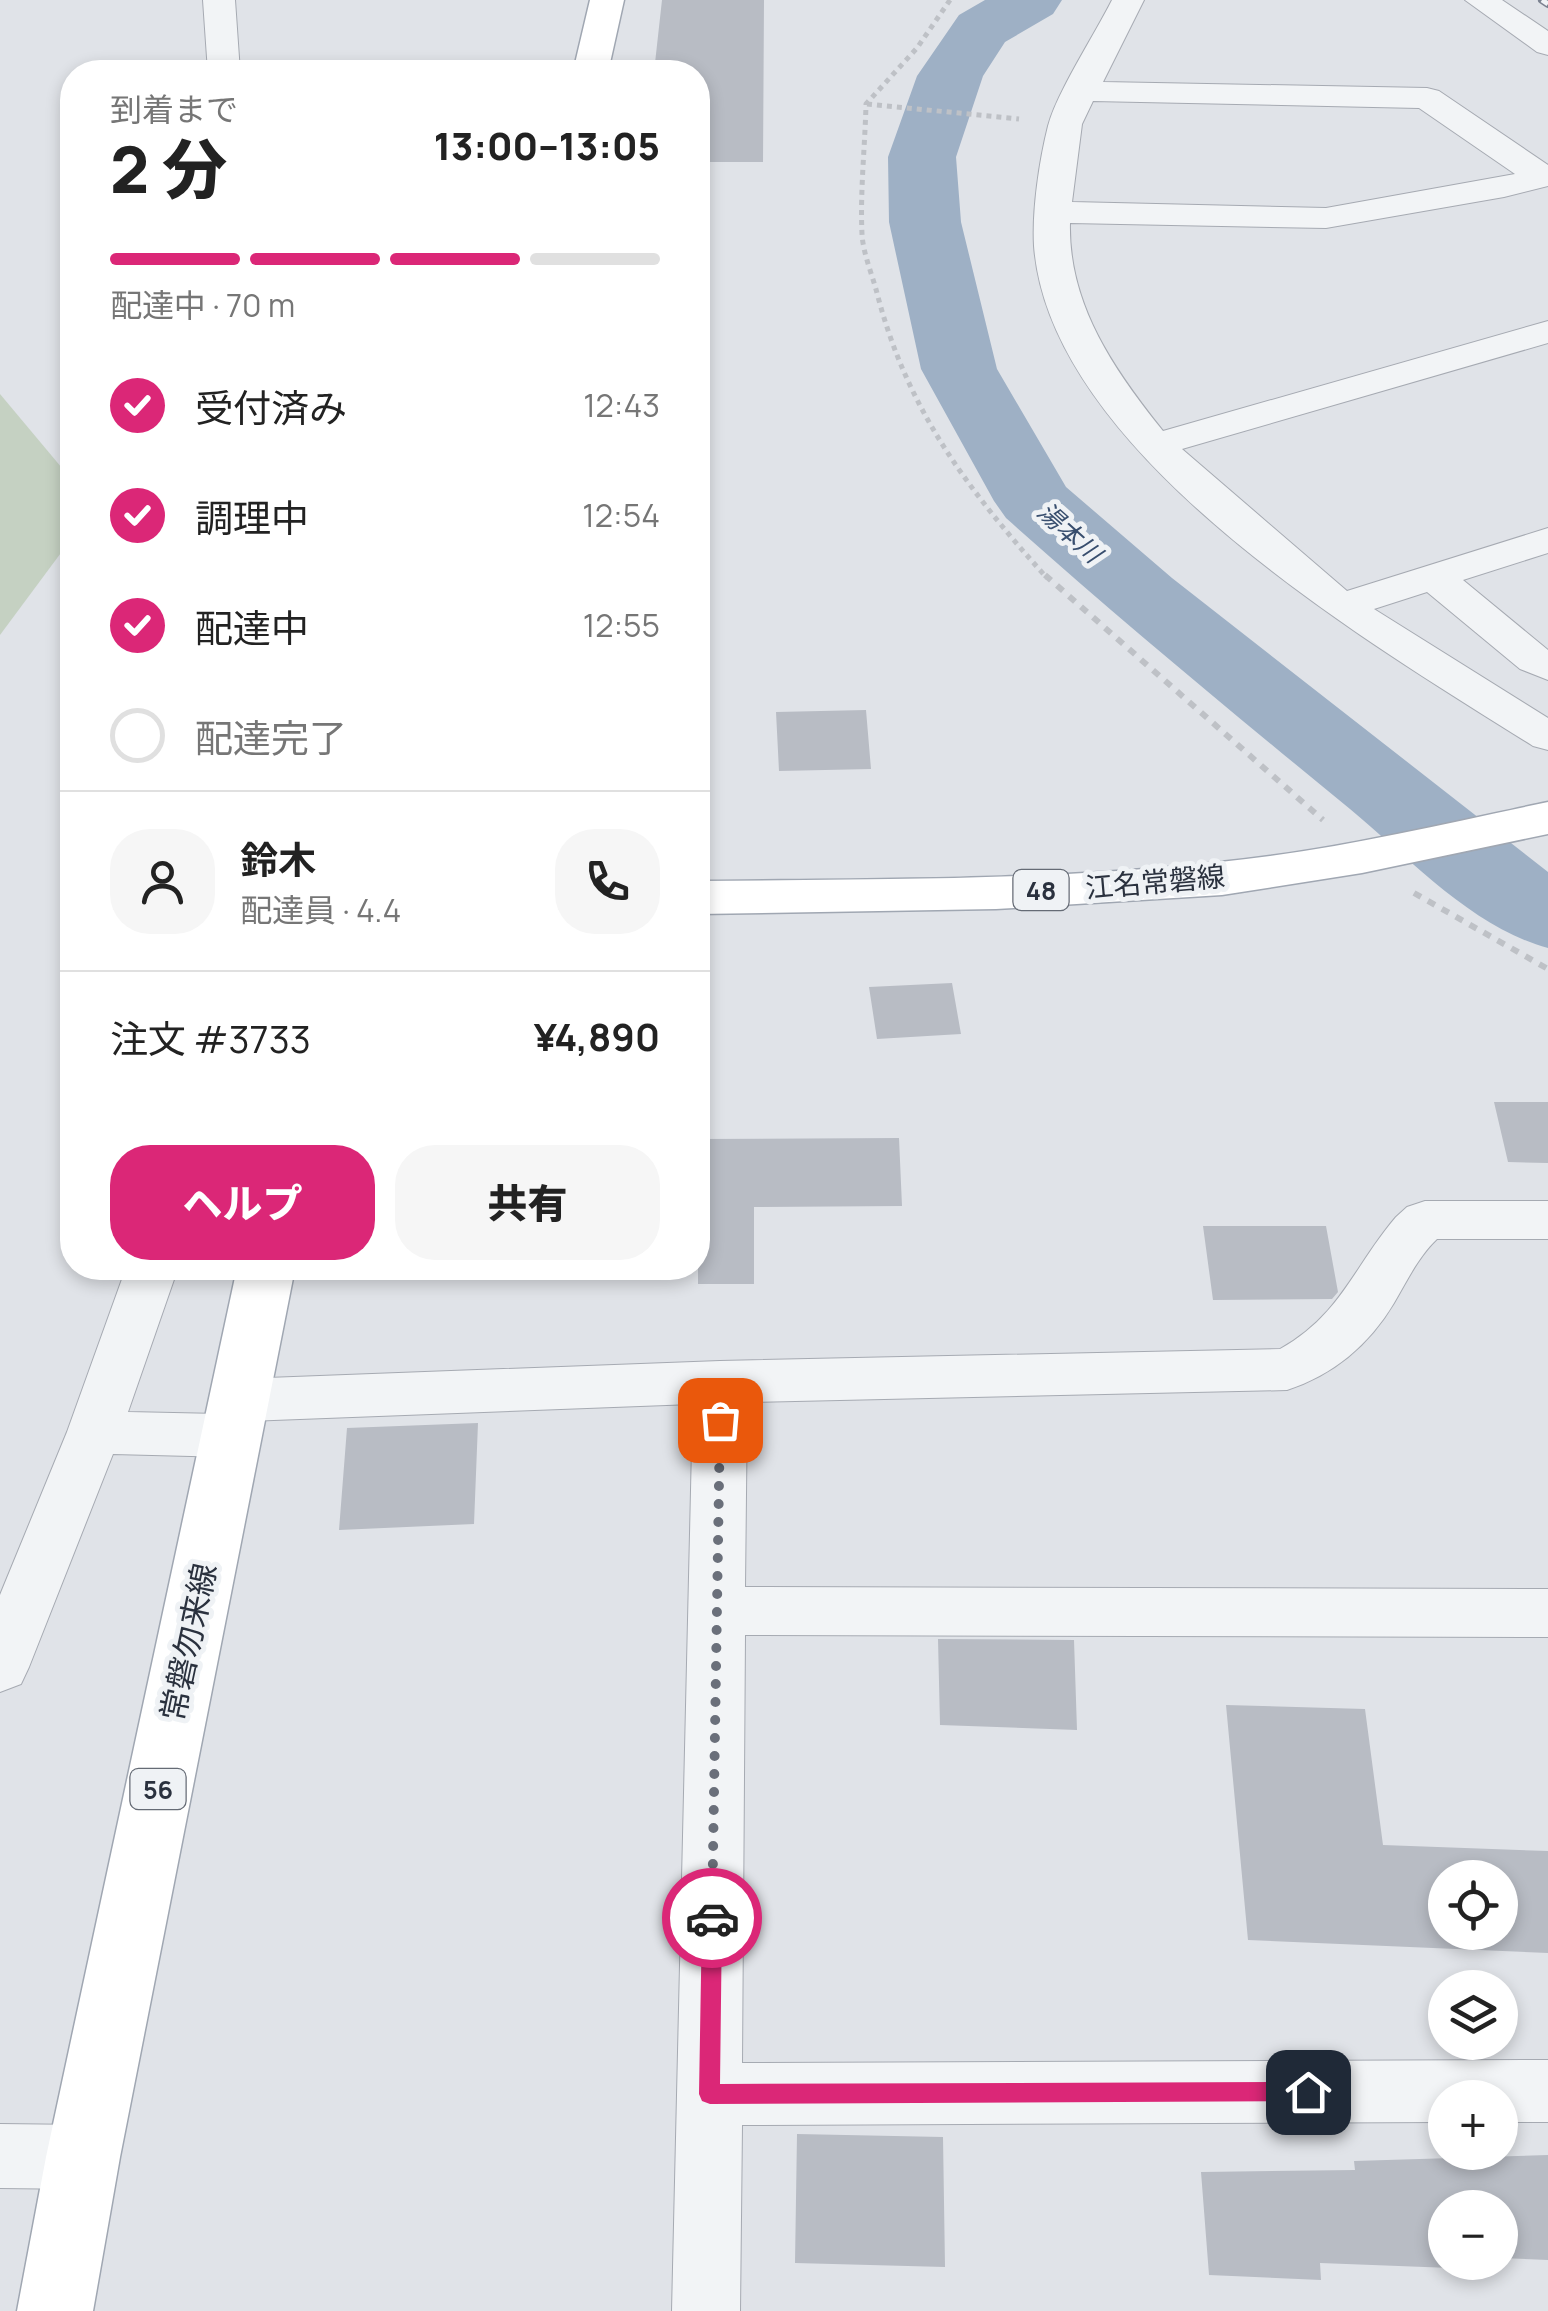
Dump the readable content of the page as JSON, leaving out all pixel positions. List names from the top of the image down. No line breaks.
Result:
{"streets":{"main road":["江名常磐線","48","常磐勿来線","56"]},"water":["湯本川"],"page":{"heading":["2 分","到着まで","13:00–13:05"],"panel":["鈴木","配達員 · 4.4","注文 #3733","¥4,890"],"bar":"配達中 · 70 m","list":[["受付済み","12:43"],["調理中","12:54"],["配達中","12:55"],"配達完了"],"buttons":["ヘルプ","共有"],"map_buttons":["+","−"]}}
